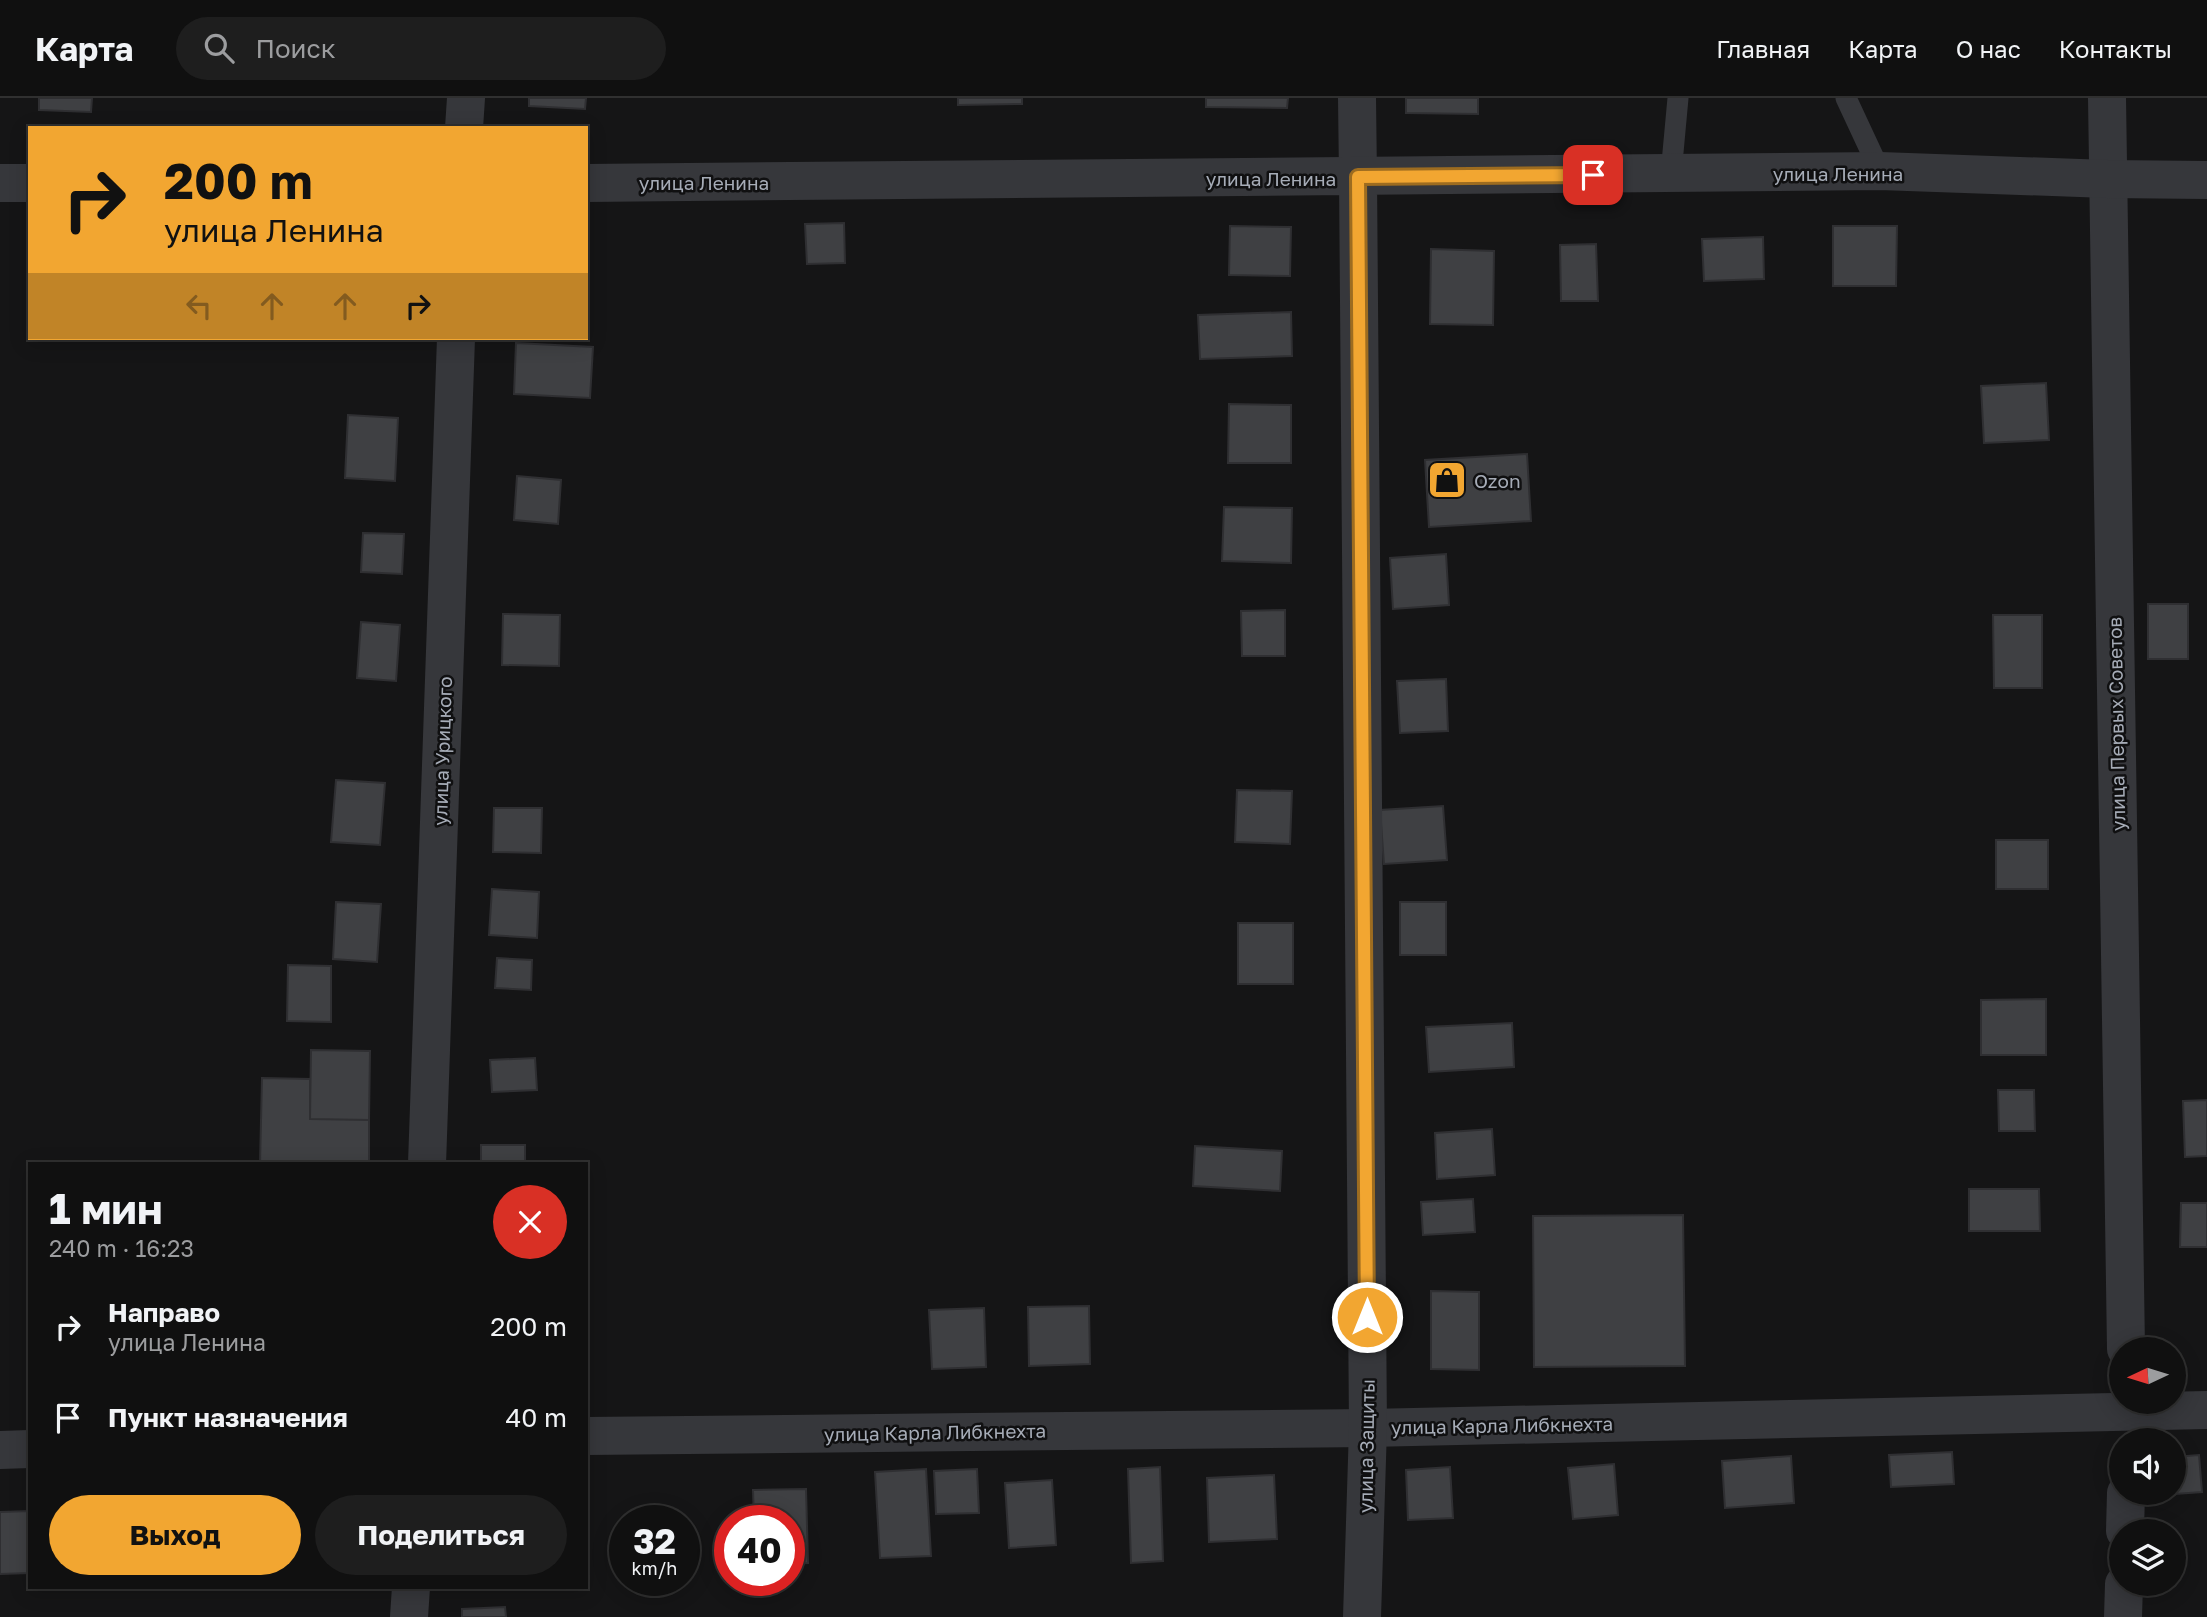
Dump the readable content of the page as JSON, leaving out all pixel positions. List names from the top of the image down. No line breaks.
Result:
{"streets":{"street":["улица Ленина","улица Первых Советов","улица Урицкого","улица Карла Либкнехта","улица Защиты"]},"crossings":[["улица Ленина","улица Первых Советов"],["улица Ленина","улица Защиты"],["улица Карла Либкнехта","улица Защиты"]],"places":{"shop":["Ozon"]},"north":"left","page":{"header":"Карта","search":"Поиск","nav":["Главная","Карта","О нас","Контакты"],"turn":["200 m","улица Ленина"],"heading":["1 мин","240 m · 16:23"],"list":[{"name":"Направо","note":"улица Ленина","value":"200 m"},{"name":"Пункт назначения","value":"40 m"}],"buttons":["Выход","Поделиться"],"speed":"32 km/h","limit":"40"}}
